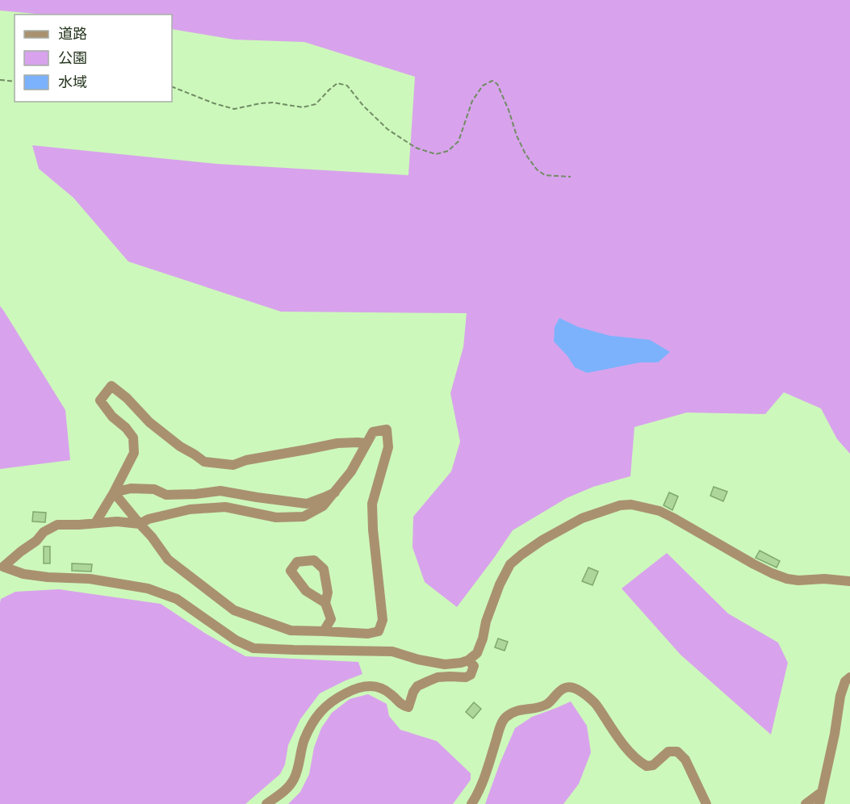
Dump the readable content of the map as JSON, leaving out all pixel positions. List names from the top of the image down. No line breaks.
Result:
{"legend":["道路","公園","水域"]}
